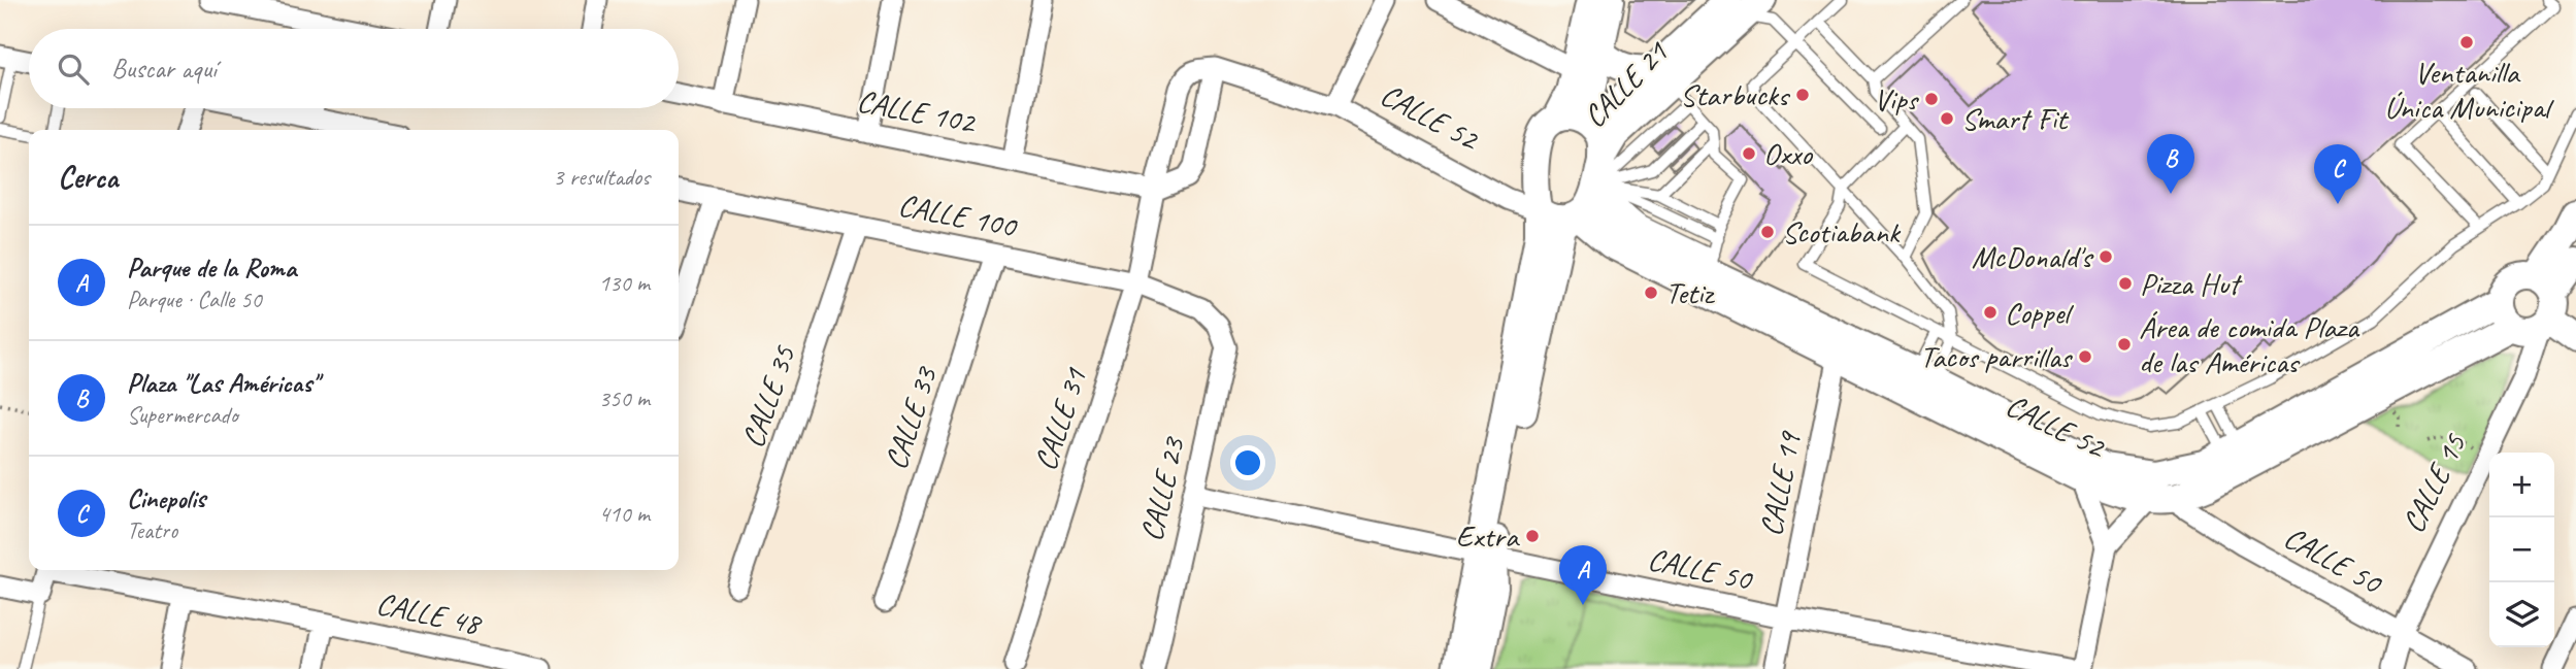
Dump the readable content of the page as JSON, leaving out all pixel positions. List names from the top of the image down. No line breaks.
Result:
{"streets":{"street":["CALLE 21","CALLE 102","CALLE 52","CALLE 100","CALLE 35","CALLE 33","CALLE 31","CALLE 15","CALLE 19","CALLE 23","CALLE 50","CALLE 48"]},"crossings":[["CALLE 21","CALLE 52"],["CALLE 102","CALLE 31"],["CALLE 52","CALLE 31"],["CALLE 52","CALLE 15"],["CALLE 52","CALLE 19"],["CALLE 52","CALLE 50"],["CALLE 100","CALLE 35"],["CALLE 100","CALLE 33"],["CALLE 100","CALLE 31"],["CALLE 100","CALLE 23"],["CALLE 15","CALLE 50"],["CALLE 19","CALLE 50"],["CALLE 23","CALLE 50"]],"places":["Ventanilla Única Municipal","Starbucks","Vips","Smart Fit","Oxxo","Scotiabank","McDonald's","Pizza Hut","Tetiz","Coppel","Área de comida Plaza de las Américas","Tacos parrillas","Extra"],"page":{"search":"Buscar aquí","heading":["Cerca","3 resultados"],"pins":["B","C","A"],"list":[{"mark":"A","name":"Parque de la Roma","note":"Parque · Calle 50","value":"130 m"},{"mark":"B","name":"Plaza \"Las Américas\"","note":"Supermercado","value":"350 m"},{"mark":"C","name":"Cinepolis","note":"Teatro","value":"410 m"}],"map_buttons":["+","−"]}}
